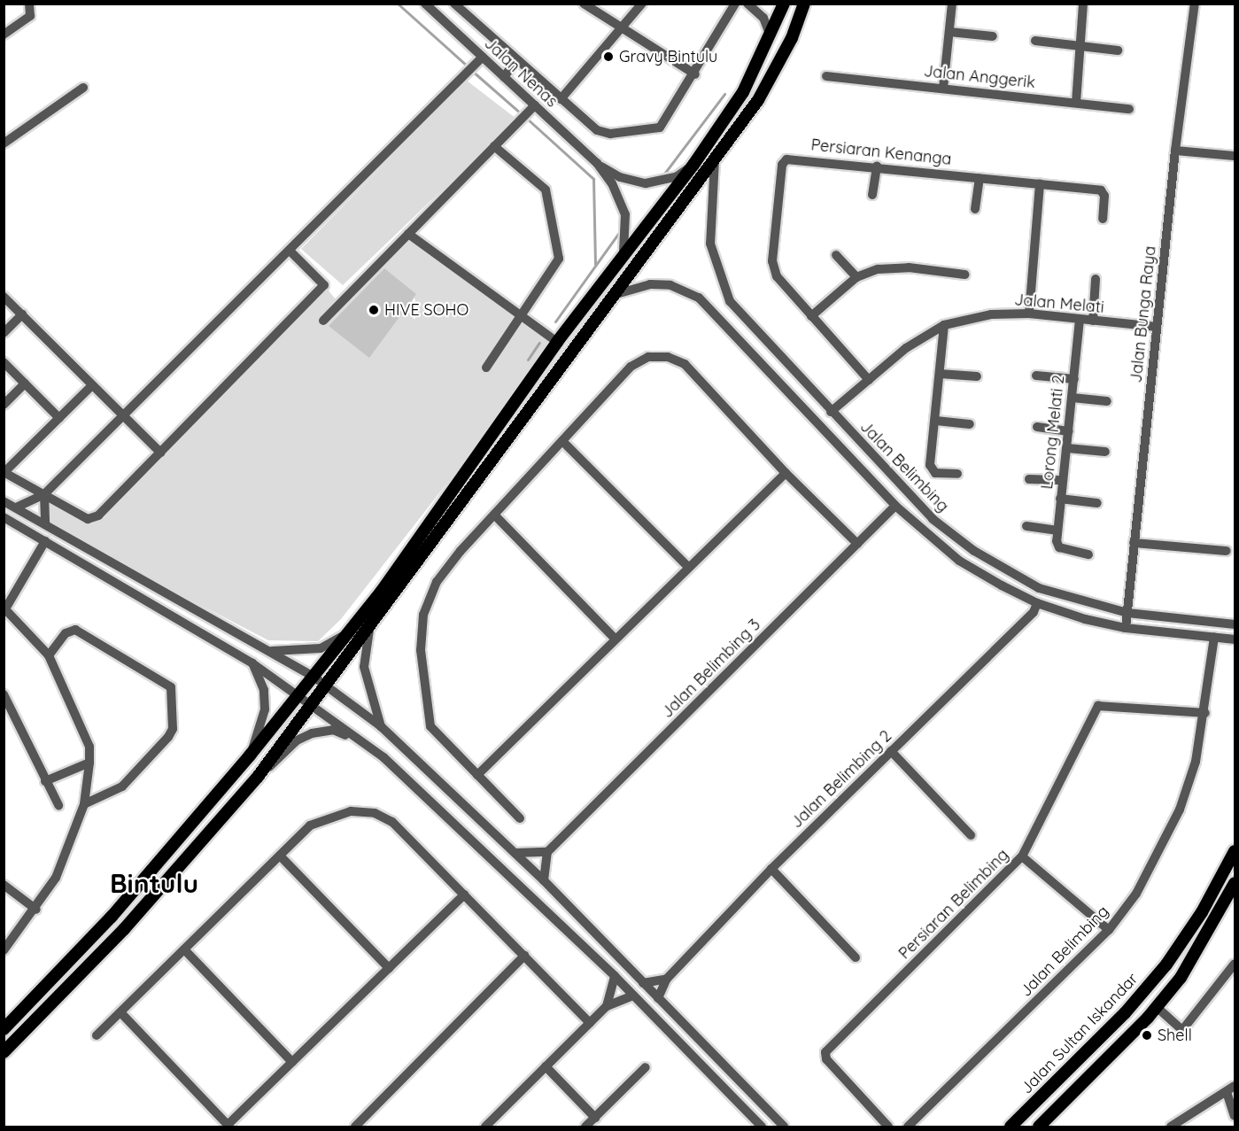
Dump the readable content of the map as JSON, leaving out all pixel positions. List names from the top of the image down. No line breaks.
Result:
{"streets":{"main road":["Jalan Sultan Iskandar"],"street":["Jalan Nenas","Jalan Anggerik","Persiaran Kenanga","Jalan Melati","Jalan Bunga Raya","Lorong Melati 2","Jalan Belimbing","Jalan Belimbing 3","Jalan Belimbing 2","Persiaran Belimbing"]},"crossings":[["Persiaran Kenanga","Jalan Melati"],["Jalan Melati","Jalan Bunga Raya"],["Jalan Melati","Lorong Melati 2"],["Jalan Melati","Jalan Belimbing"],["Jalan Bunga Raya","Jalan Belimbing"],["Jalan Belimbing","Jalan Belimbing 3"],["Jalan Belimbing","Jalan Belimbing 2"],["Jalan Belimbing","Persiaran Belimbing"]],"districts":["Bintulu"],"places":["Gravy Bintulu","HIVE SOHO","Shell"]}
